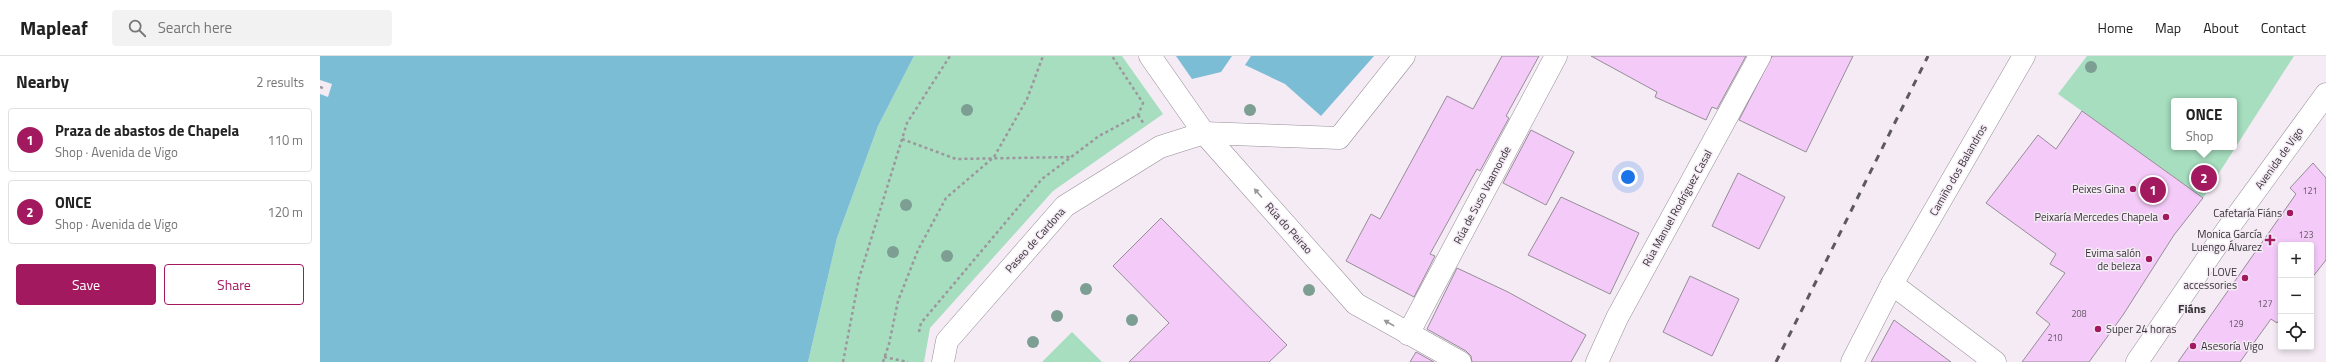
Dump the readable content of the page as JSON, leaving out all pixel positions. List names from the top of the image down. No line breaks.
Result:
{"streets":{"street":["Avenida de Vigo","Camiño dos Balandros","Rúa de Suso Vaamonde","Rúa Manuel Rodríguez Casal","Rúa do Peirao","Paseo de Cardona"]},"crossings":[["Rúa de Suso Vaamonde","Rúa do Peirao"],["Rúa do Peirao","Paseo de Cardona"]],"one_way":["Rúa do Peirao"],"districts":["Fiáns"],"places":{"other":["Peixes Gina","Cafetaría Fiáns","Peixaría Mercedes Chapela","Evima salón de beleza","I LOVE accessories","Super 24 horas","Asesoría Vigo"],"health":["Monica García Luengo Álvarez"]},"house_numbers":["121","123","127","208","129","210"],"page":{"header":"Mapleaf","search":"Search here","nav":["Home","Map","About","Contact"],"heading":["Nearby","2 results"],"popup":["ONCE","Shop"],"list":[{"mark":"1","name":"Praza de abastos de Chapela","note":"Shop · Avenida de Vigo","value":"110 m"},{"mark":"2","name":"ONCE","note":"Shop · Avenida de Vigo","value":"120 m"}],"pins":["2","1"],"map_buttons":["+","−"],"buttons":["Save","Share"]}}
